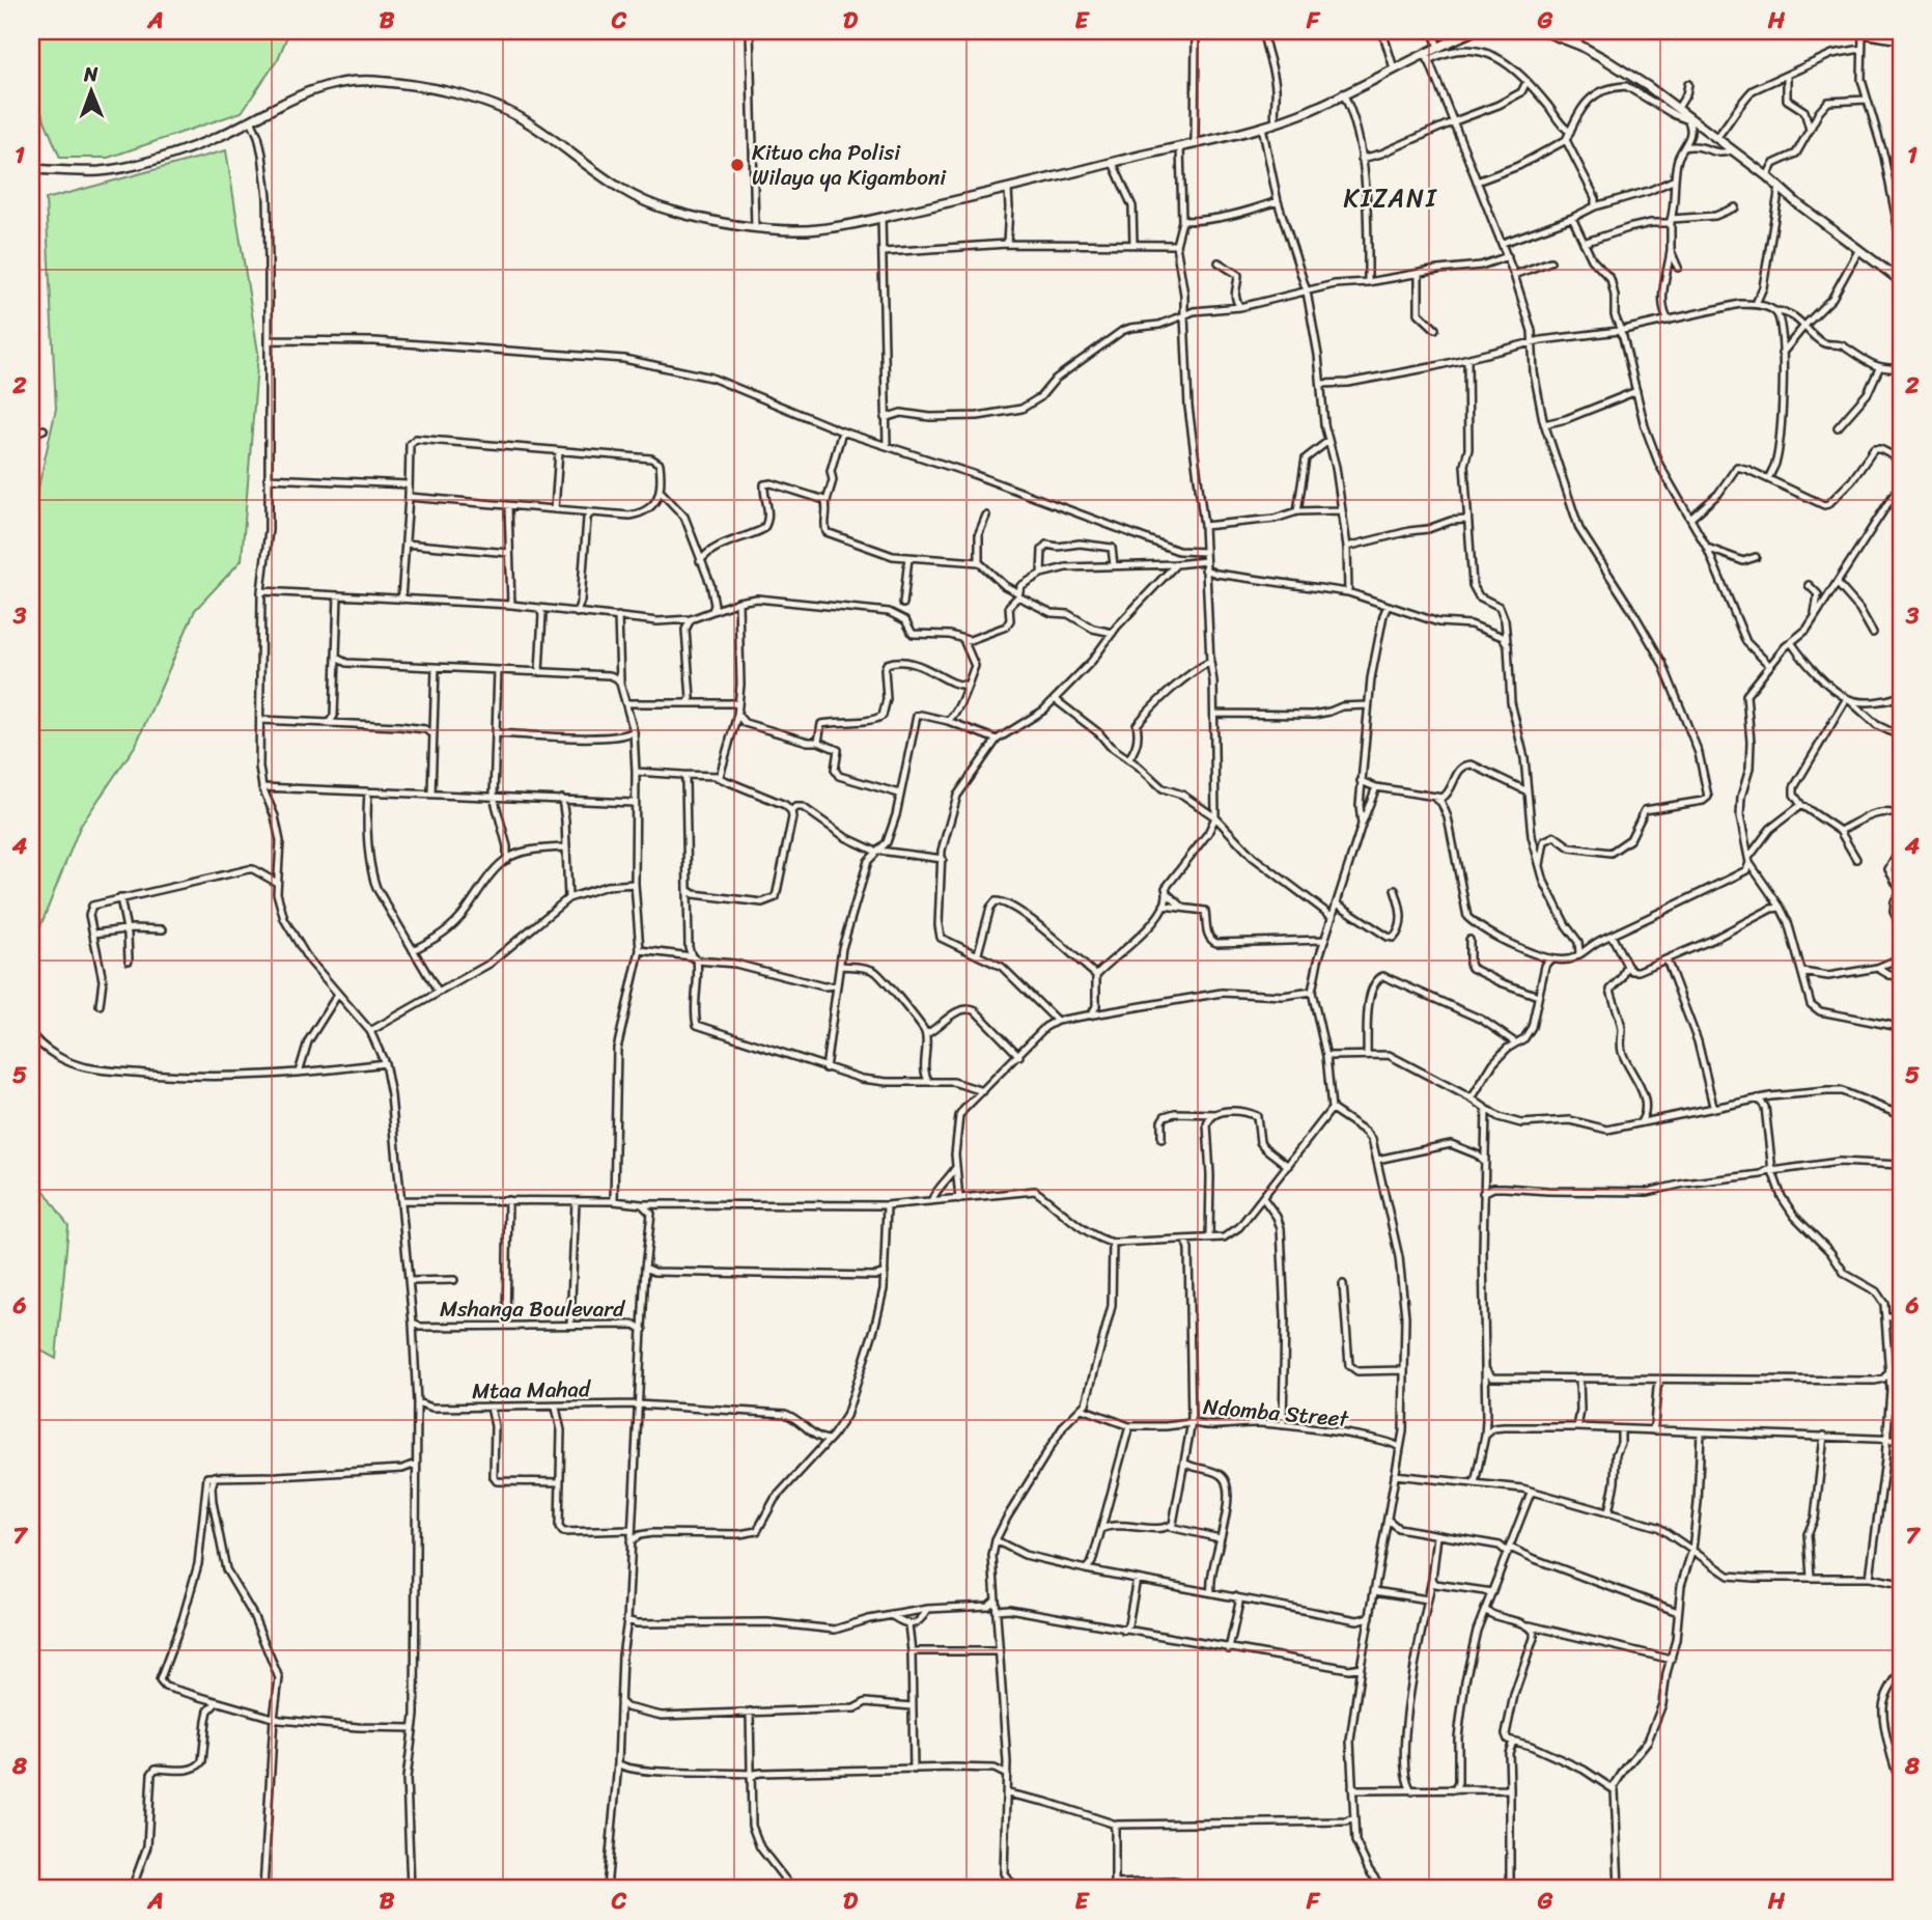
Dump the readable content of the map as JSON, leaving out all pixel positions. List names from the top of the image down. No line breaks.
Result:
{"streets":{"street":["Mshanga Boulevard","Mtaa Mahad","Ndomba Street"]},"districts":["KIZANI"],"places":["Kituo cha Polisi Wilaya ya Kigamboni"],"north":"top","grid":{"columns":["A","B","C","D","E","F","G","H"],"rows":["1","2","3","4","5","6","7","8"]}}
